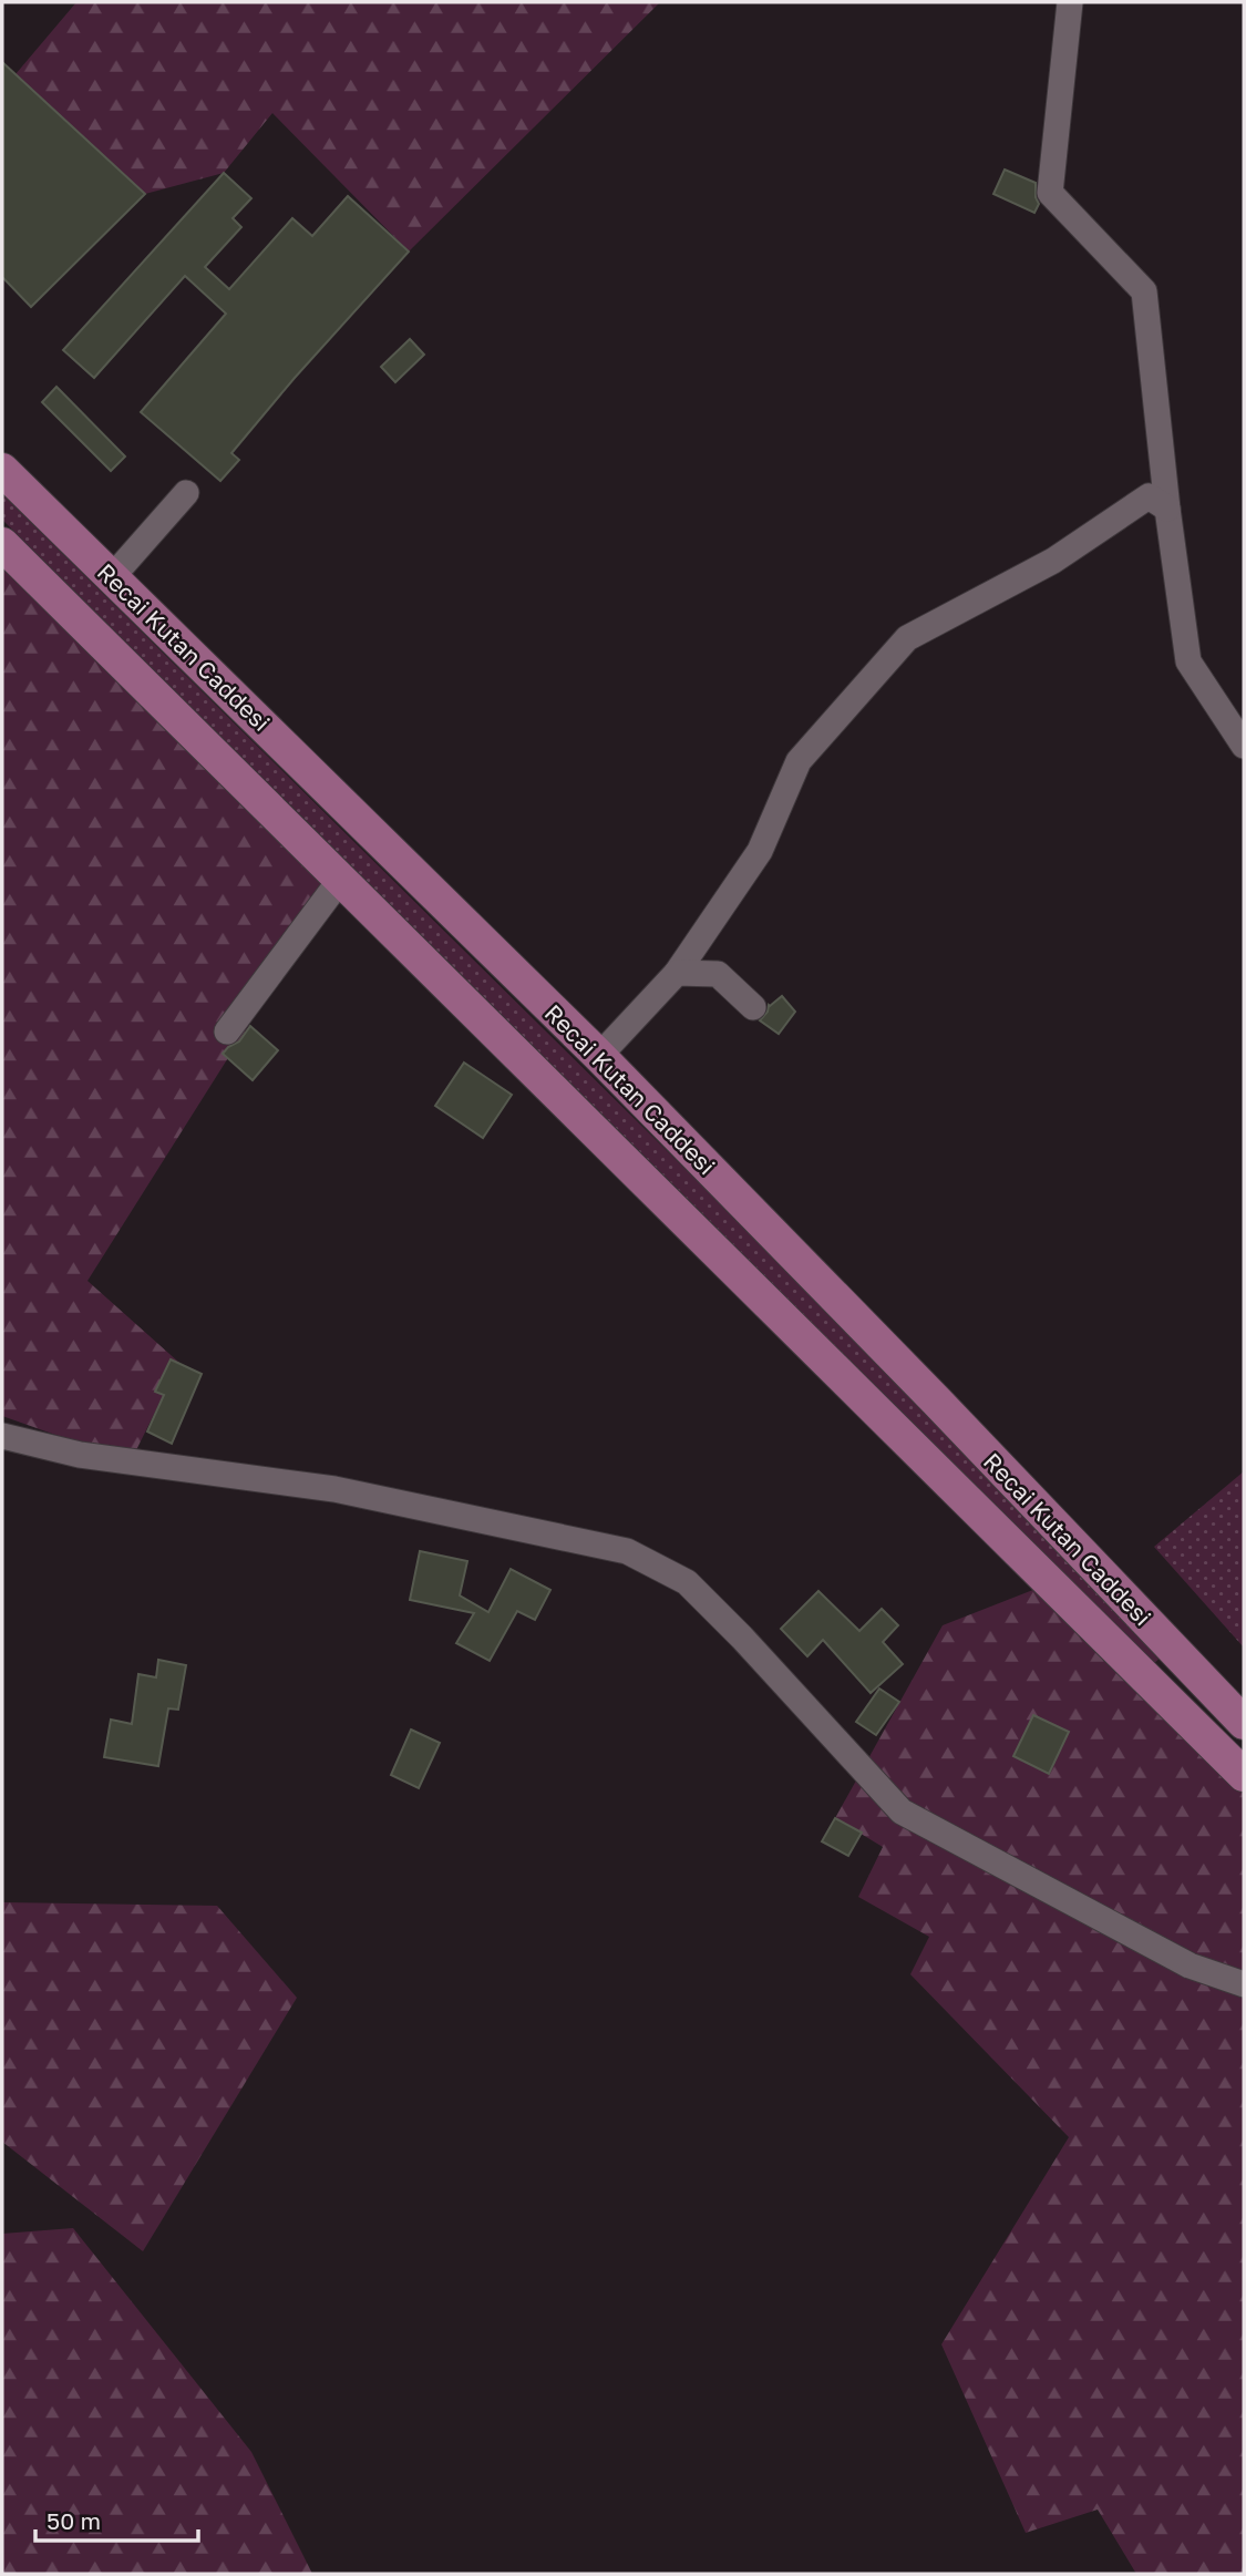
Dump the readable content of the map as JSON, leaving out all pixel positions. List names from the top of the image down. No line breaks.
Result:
{"streets":{"main road":["Recai Kutan Caddesi"]},"scale_bar":"50 m"}
